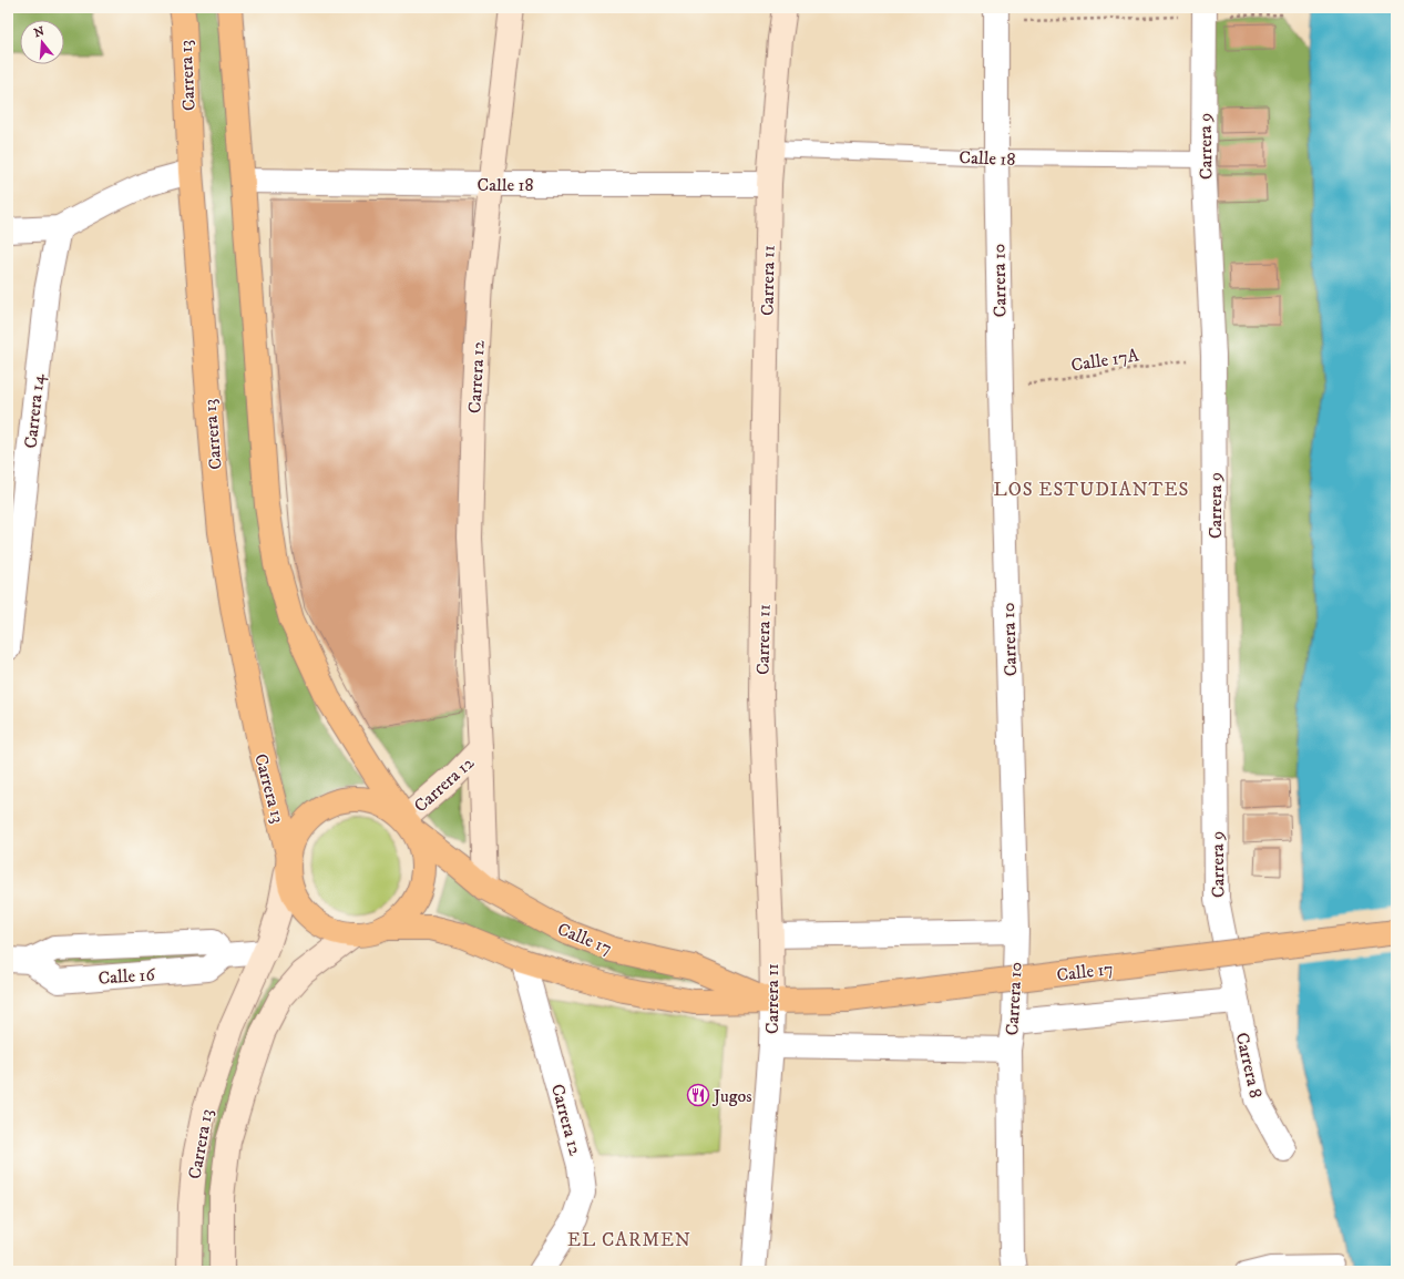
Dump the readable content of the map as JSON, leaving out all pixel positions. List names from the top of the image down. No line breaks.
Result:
{"streets":{"highway":["Carrera 13","Calle 17"],"street":["Carrera 9","Calle 18","Carrera 11","Carrera 10","Carrera 12","Carrera 14","Calle 16","Carrera 8"],"path":["Calle 17A"]},"crossings":[["Carrera 13","Carrera 12"],["Carrera 13","Calle 17"],["Carrera 13","Calle 16"],["Carrera 9","Calle 18"],["Carrera 9","Calle 17A"],["Carrera 9","Carrera 8"],["Calle 18","Carrera 11"],["Calle 18","Carrera 10"],["Calle 18","Carrera 12"],["Carrera 11","Calle 17"],["Carrera 10","Calle 17A"],["Carrera 12","Calle 17"]],"districts":["LOS ESTUDIANTES","EL CARMEN"],"places":{"restaurant":["Jugos"]},"north":"top"}
